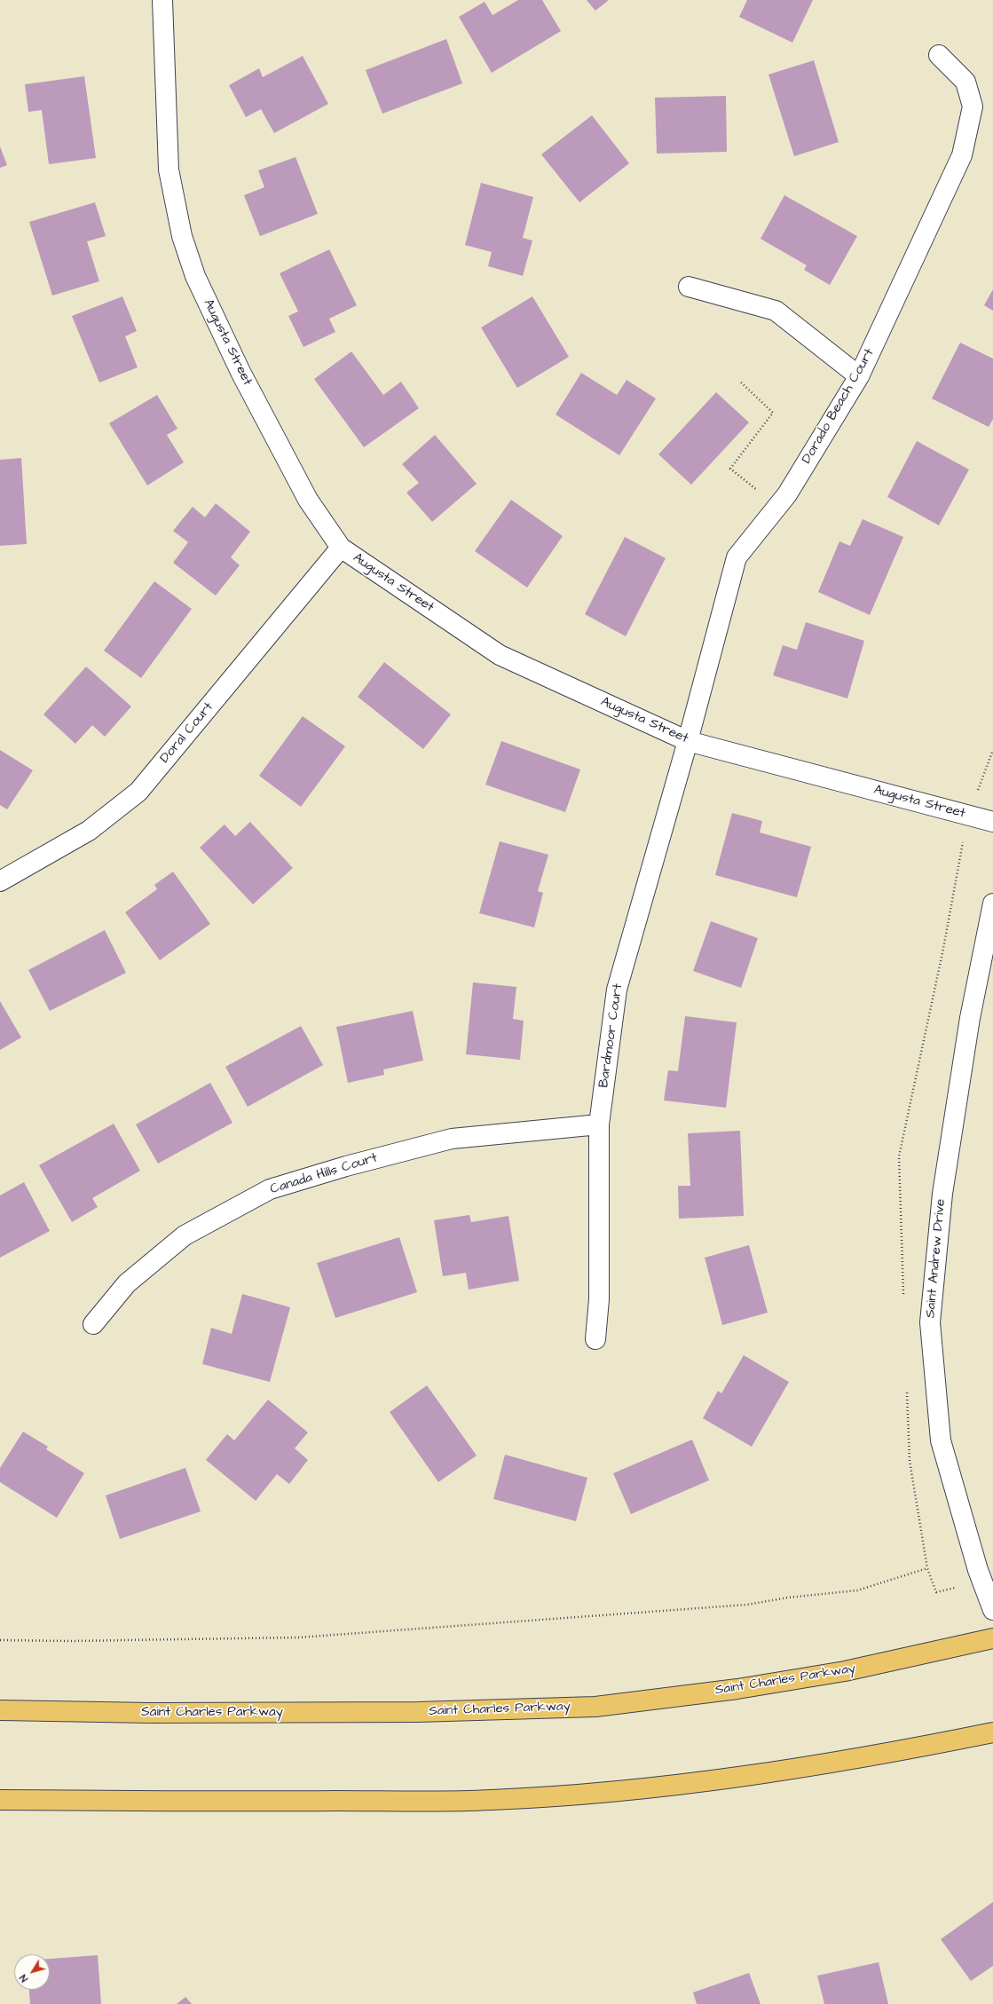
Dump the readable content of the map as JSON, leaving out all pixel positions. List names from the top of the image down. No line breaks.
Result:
{"streets":{"main road":["Saint Charles Parkway"],"street":["Augusta Street","Dorado Beach Court","Doral Court","Bardmoor Court","Canada Hills Court","Saint Andrew Drive"]},"crossings":[["Augusta Street","Dorado Beach Court"],["Augusta Street","Doral Court"],["Augusta Street","Bardmoor Court"],["Dorado Beach Court","Bardmoor Court"],["Bardmoor Court","Canada Hills Court"]],"north":"bottom left"}
